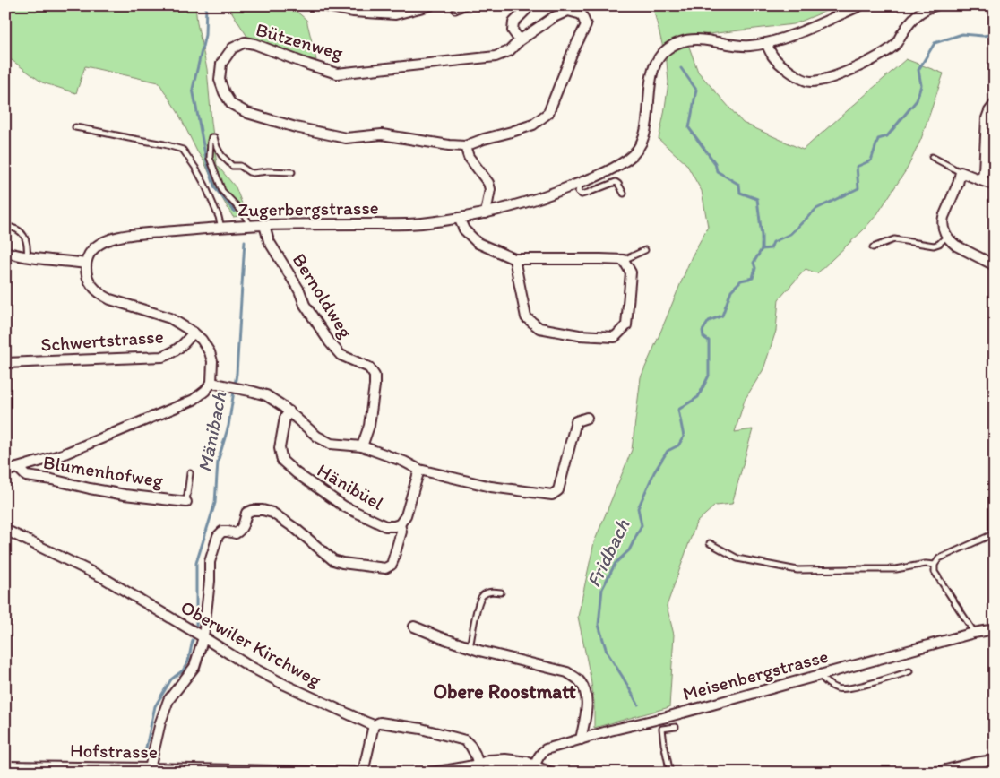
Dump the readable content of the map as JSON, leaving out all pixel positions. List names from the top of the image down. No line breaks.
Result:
{"streets":{"street":["Bützenweg","Zugerbergstrasse","Bernoldweg","Schwertstrasse","Blumenhofweg","Hänibüel","Oberwiler Kirchweg","Meisenbergstrasse","Hofstrasse"]},"crossings":[["Zugerbergstrasse","Bernoldweg"],["Bernoldweg","Hänibüel"]],"districts":["Obere Roostmatt"],"water":["Mänibach","Fridbach"]}
